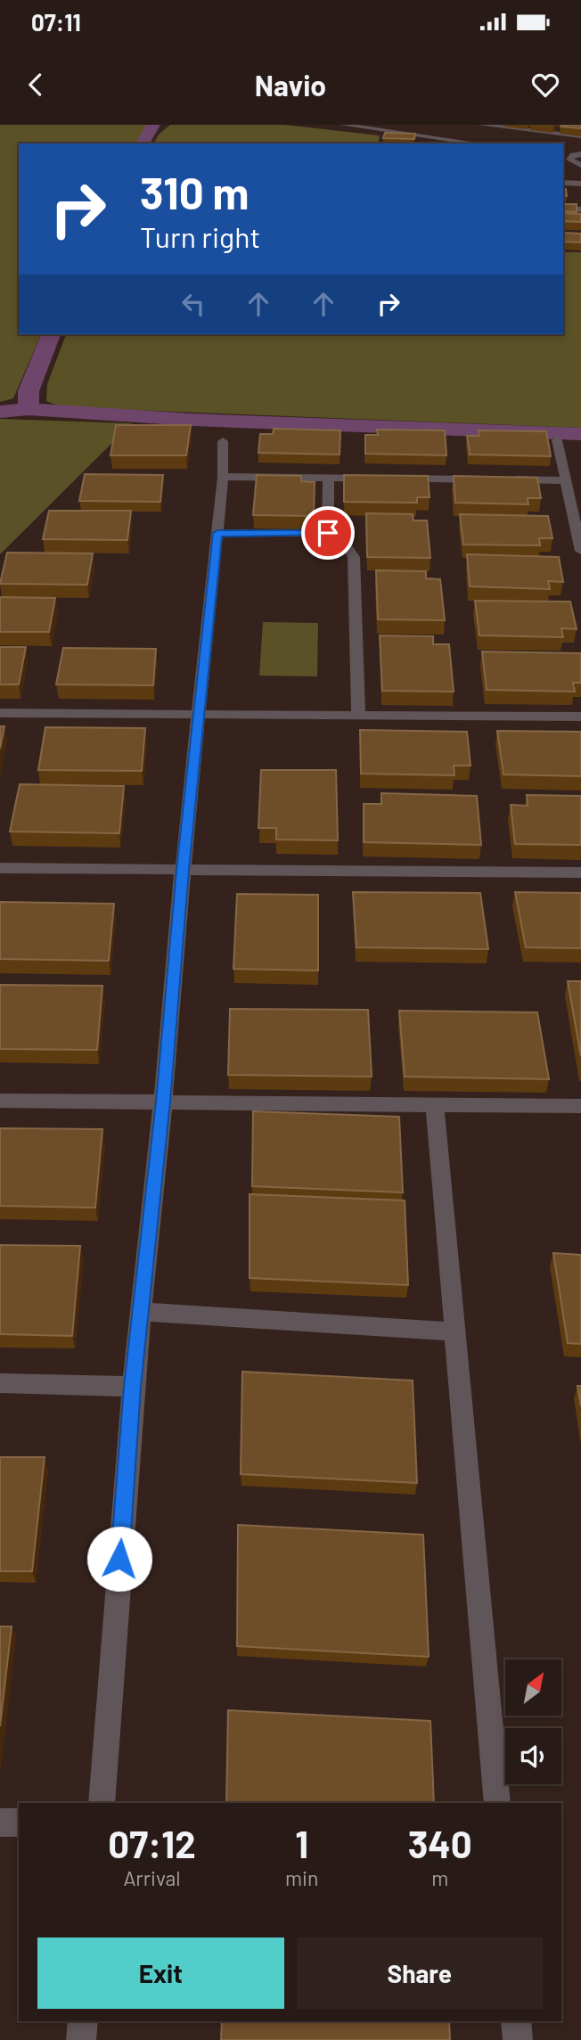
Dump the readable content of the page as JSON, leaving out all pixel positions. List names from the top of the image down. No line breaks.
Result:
{"north":"top right","page":{"status":"07:11","header":"Navio","turn":["310 m","Turn right"],"eta":["07:12","Arrival","1","min","340","m"],"buttons":["Exit","Share"]}}
